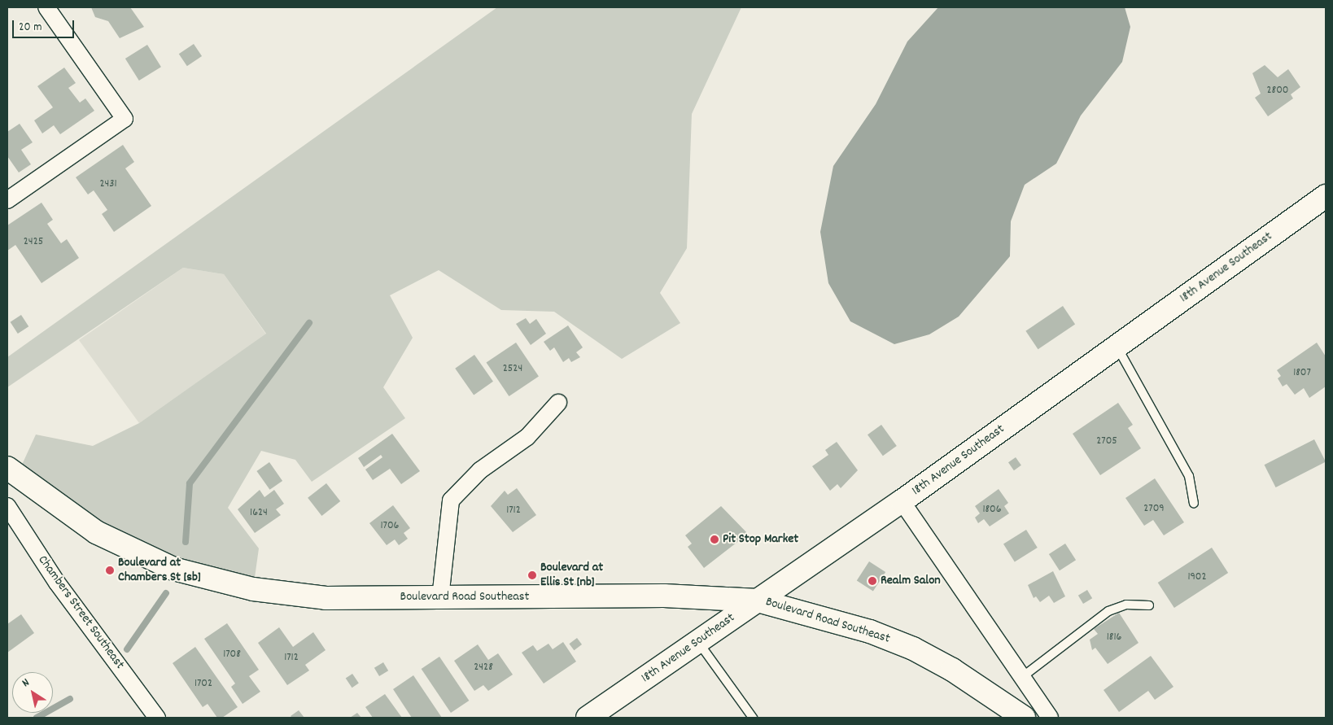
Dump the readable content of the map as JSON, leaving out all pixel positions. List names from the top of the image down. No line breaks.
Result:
{"streets":{"street":["18th Avenue Southeast","Boulevard Road Southeast","Chambers Street Southeast"]},"crossings":[["18th Avenue Southeast","Boulevard Road Southeast"]],"places":["Pit Stop Market","Boulevard at Chambers St [sb]","Boulevard at Ellis St [nb]","Realm Salon"],"house_numbers":["2800","2431","2425","2524","1807","2705","2709","1806","1712","1624","1706","1902","1816","1708","1712","2428","1702"],"scale_bar":"20 m","north":"top left"}
